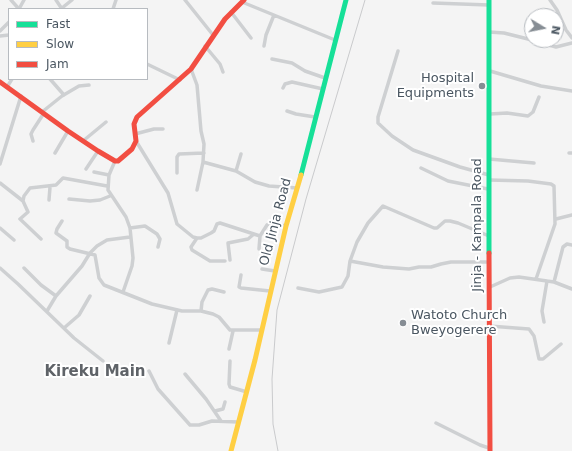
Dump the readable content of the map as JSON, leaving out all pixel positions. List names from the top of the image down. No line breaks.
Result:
{"streets":{"main road":["Old Jinja Road","Jinja - Kampala Road"]},"districts":["Kireku Main"],"places":["Hospital Equipments","Watoto Church Bweyogerere"],"legend":["Fast","Slow","Jam"],"north":"right"}
